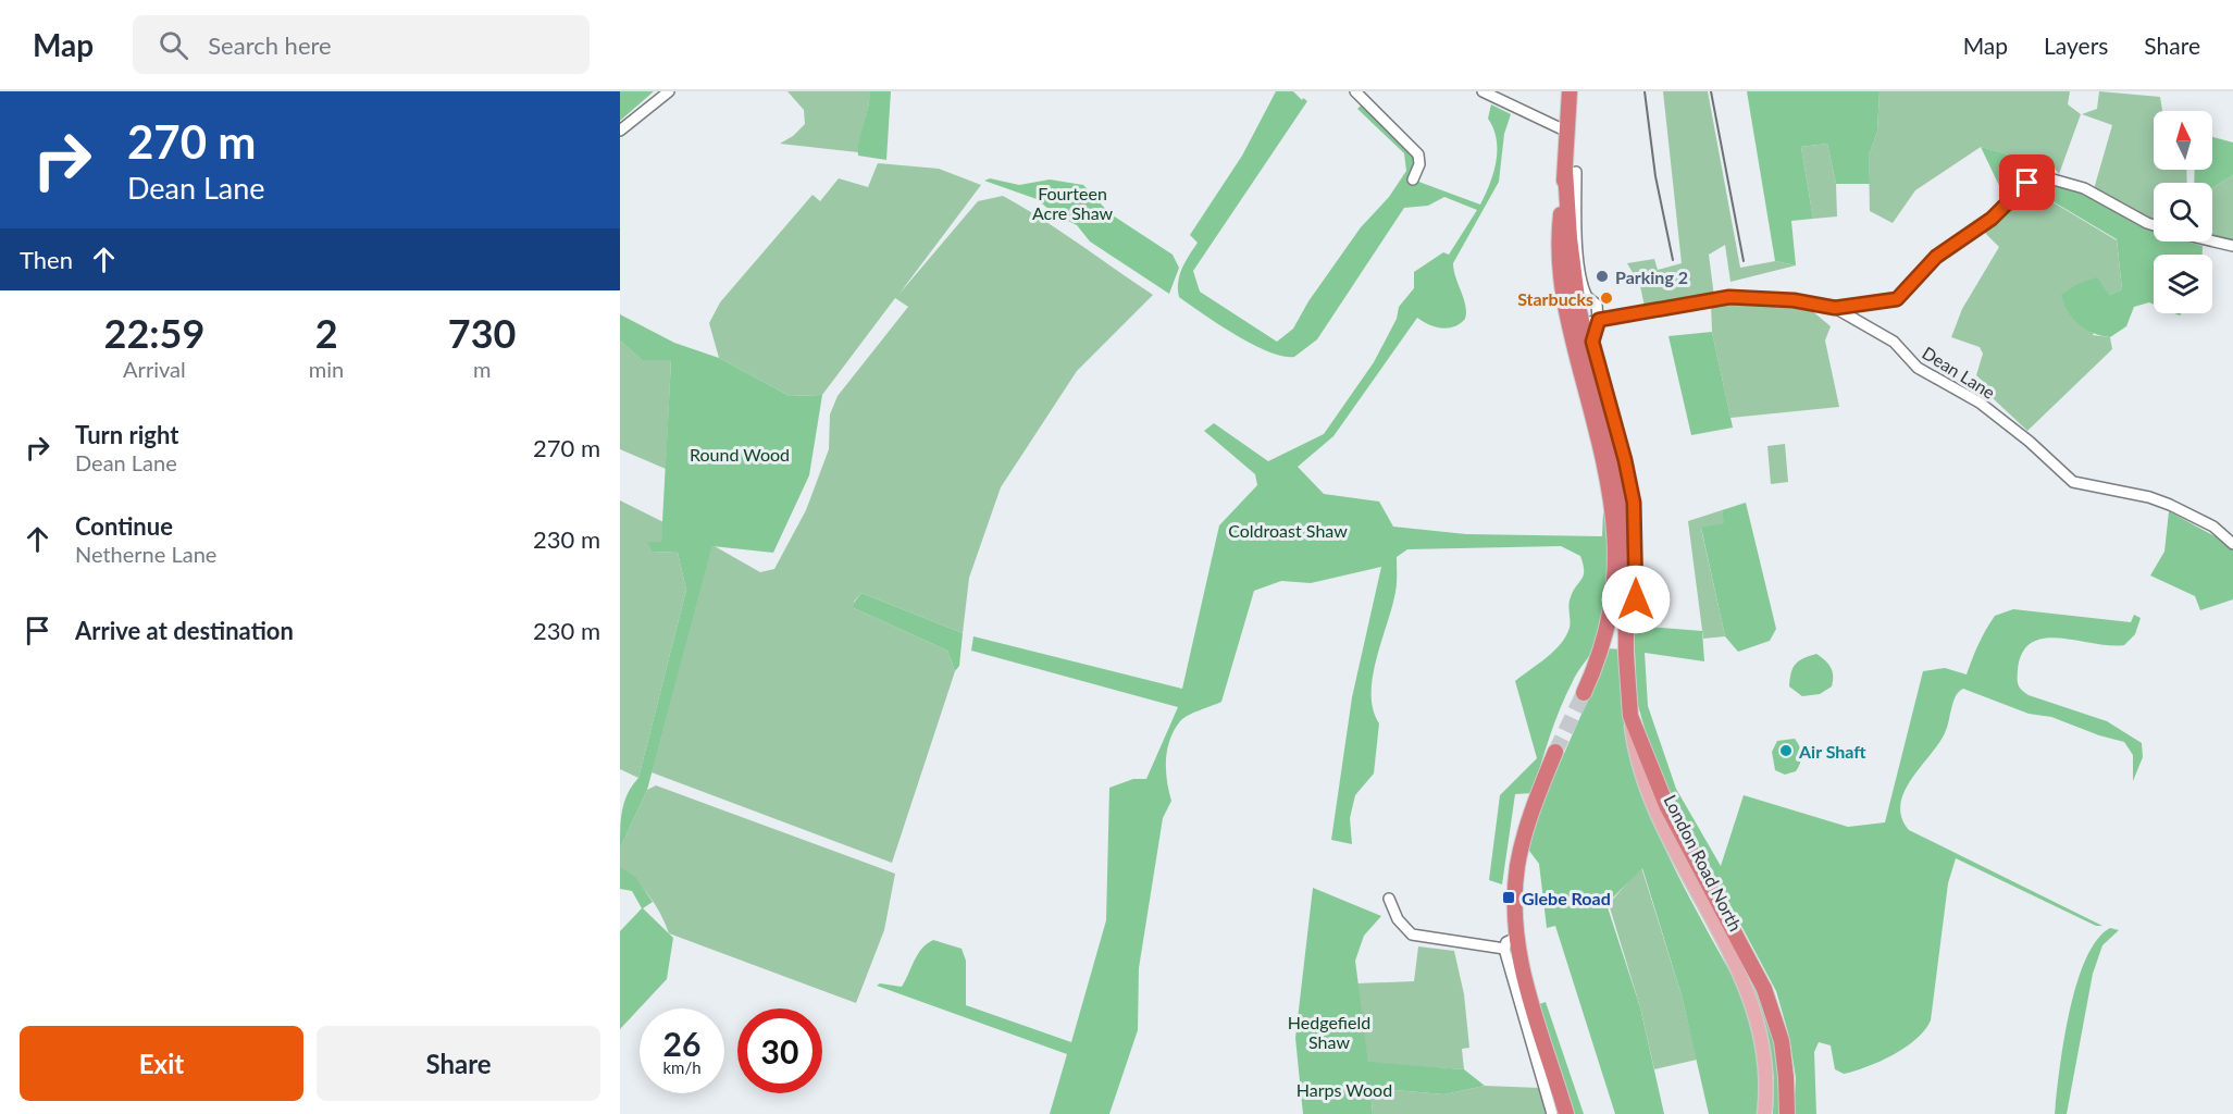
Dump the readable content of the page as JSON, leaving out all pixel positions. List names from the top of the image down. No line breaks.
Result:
{"streets":{"highway":["London Road North"],"street":["Dean Lane"]},"crossings":[["Dean Lane","London Road North"]],"parks":["Fourteen Acre Shaw","Round Wood","Coldroast Shaw","Hedgefield Shaw","Harps Wood"],"places":{"other":["Parking 2","Starbucks","Air Shaft"],"transit":["Glebe Road"]},"north":"top","page":{"header":"Map","search":"Search here","nav":["Map","Layers","Share"],"turn":["270 m","Dean Lane"],"then":"Then","eta":["22:59","Arrival","2","min","730","m"],"list":[{"name":"Turn right","note":"Dean Lane","value":"270 m"},{"name":"Continue","note":"Netherne Lane","value":"230 m"},{"name":"Arrive at destination","value":"230 m"}],"speed":"26 km/h","limit":"30","buttons":["Exit","Share"]}}
